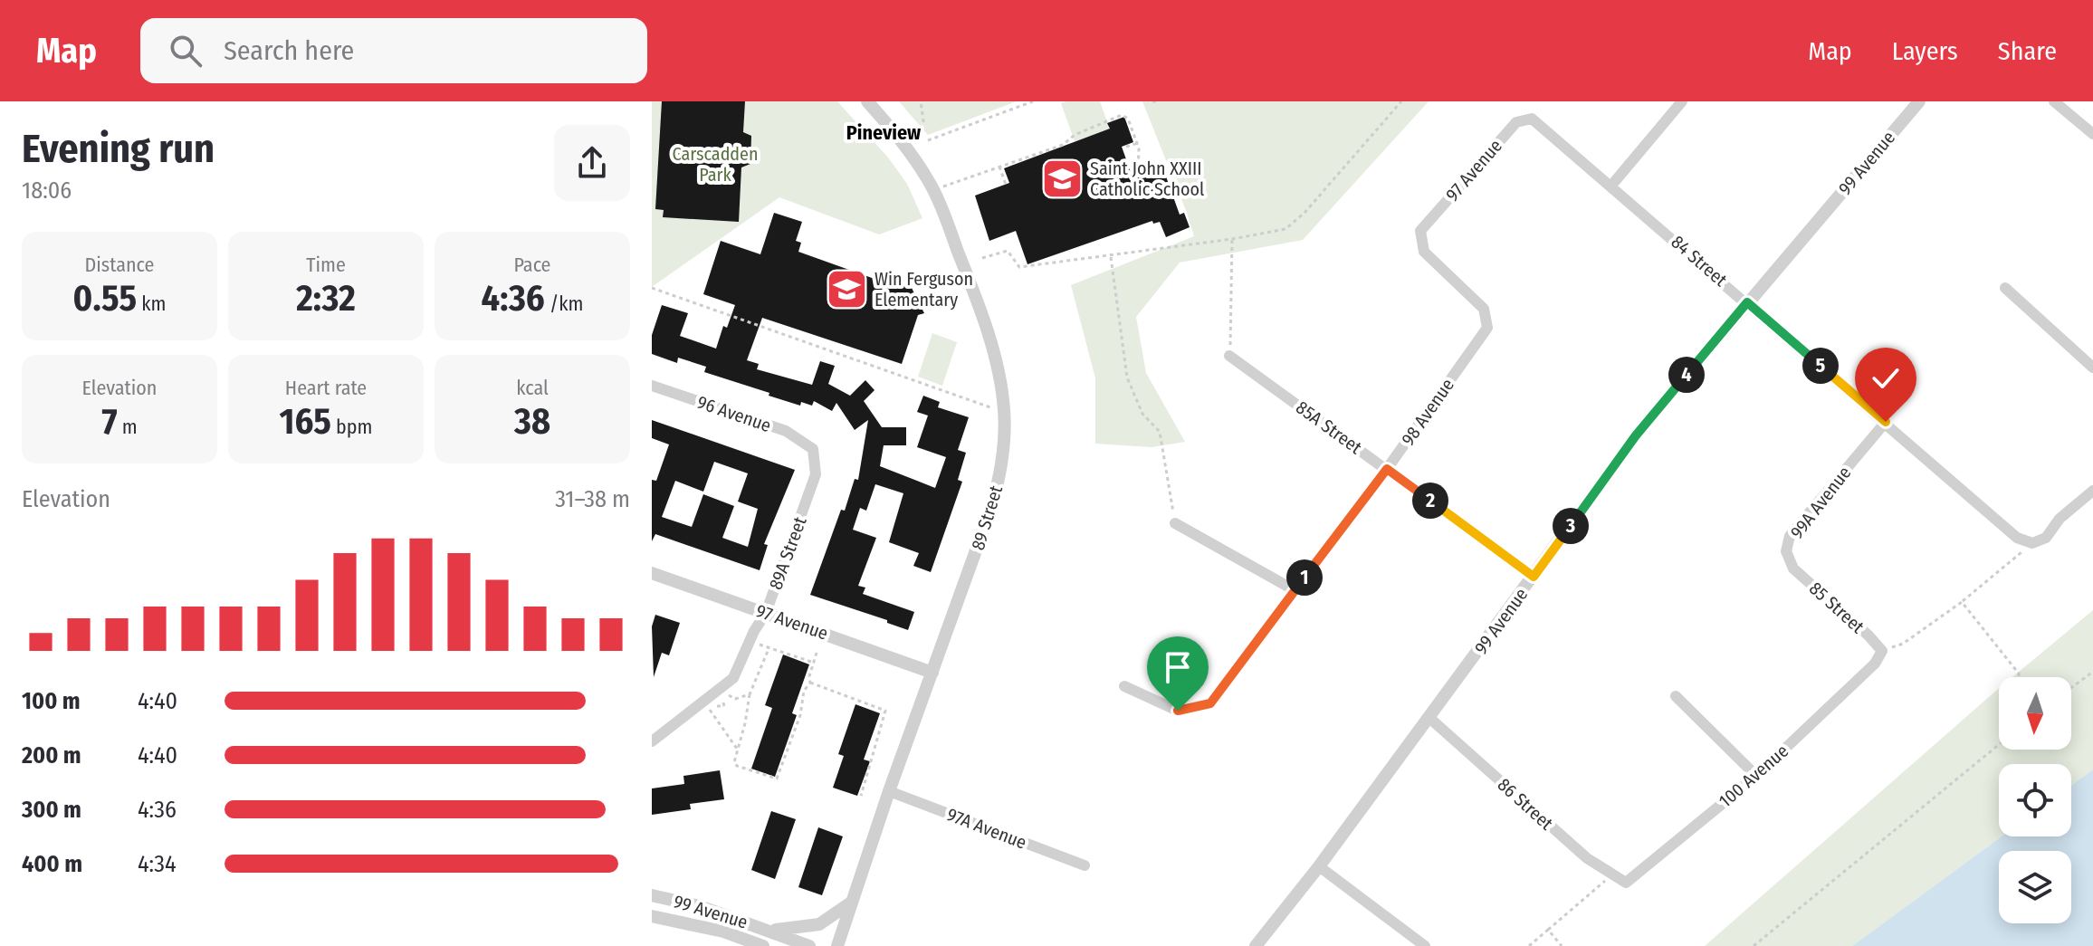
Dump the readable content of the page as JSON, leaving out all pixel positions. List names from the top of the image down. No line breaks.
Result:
{"streets":{"street":["99 Avenue","97 Avenue","84 Street","98 Avenue","96 Avenue","85A Street","99A Avenue","89 Street","89A Street","85 Street","100 Avenue","86 Street","97A Avenue"]},"crossings":[["99 Avenue","84 Street"],["99 Avenue","85A Street"],["99 Avenue","86 Street"],["97 Avenue","84 Street"],["97 Avenue","98 Avenue"],["97 Avenue","89 Street"],["97 Avenue","89A Street"],["84 Street","99A Avenue"],["98 Avenue","85A Street"],["96 Avenue","89A Street"],["99A Avenue","85 Street"],["89 Street","97A Avenue"],["85 Street","100 Avenue"],["100 Avenue","86 Street"]],"districts":["Pineview"],"parks":["Carscadden Park"],"places":{"school or university":["Saint John XXIII Catholic School","Win Ferguson Elementary"]},"north":"bottom","page":{"header":"Map","search":"Search here","nav":["Map","Layers","Share"],"heading":["Evening run","18:06"],"stats":[["Distance","0.55 km"],["Time","2:32"],["Pace","4:36 /km"],["Elevation","7 m"],["Heart rate","165 bpm"],["kcal","38"]],"pins":["5","4","2","3","1"],"chart":["Elevation","31–38 m"],"list":[{"name":"100 m","note":"4:40"},{"name":"200 m","note":"4:40"},{"name":"300 m","note":"4:36"},{"name":"400 m","note":"4:34"}]}}
